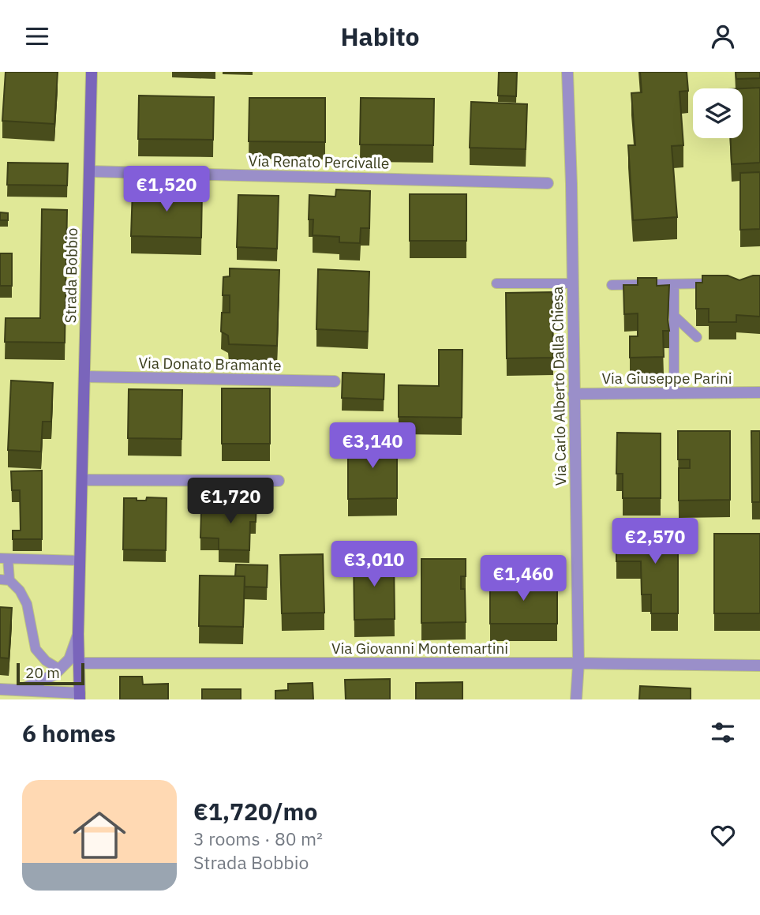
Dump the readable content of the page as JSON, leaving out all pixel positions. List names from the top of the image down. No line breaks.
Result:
{"streets":{"main road":["Strada Bobbio"],"street":["Via Renato Percivalle","Via Donato Bramante","Via Giuseppe Parini","Via Carlo Alberto Dalla Chiesa","Via Giovanni Montemartini"]},"crossings":[["Via Renato Percivalle","Strada Bobbio"],["Strada Bobbio","Via Donato Bramante"],["Strada Bobbio","Via Giovanni Montemartini"],["Via Giuseppe Parini","Via Carlo Alberto Dalla Chiesa"],["Via Carlo Alberto Dalla Chiesa","Via Giovanni Montemartini"]],"scale_bar":"20 m","page":{"header":"Habito","price":["€1,520","€3,140","€1,720","€2,570","€3,010","€1,460"],"scale":"20 m","heading":"6 homes","list":[{"name":"€1,720/mo","note":"3 rooms · 80 m² · Strada Bobbio"}]}}
